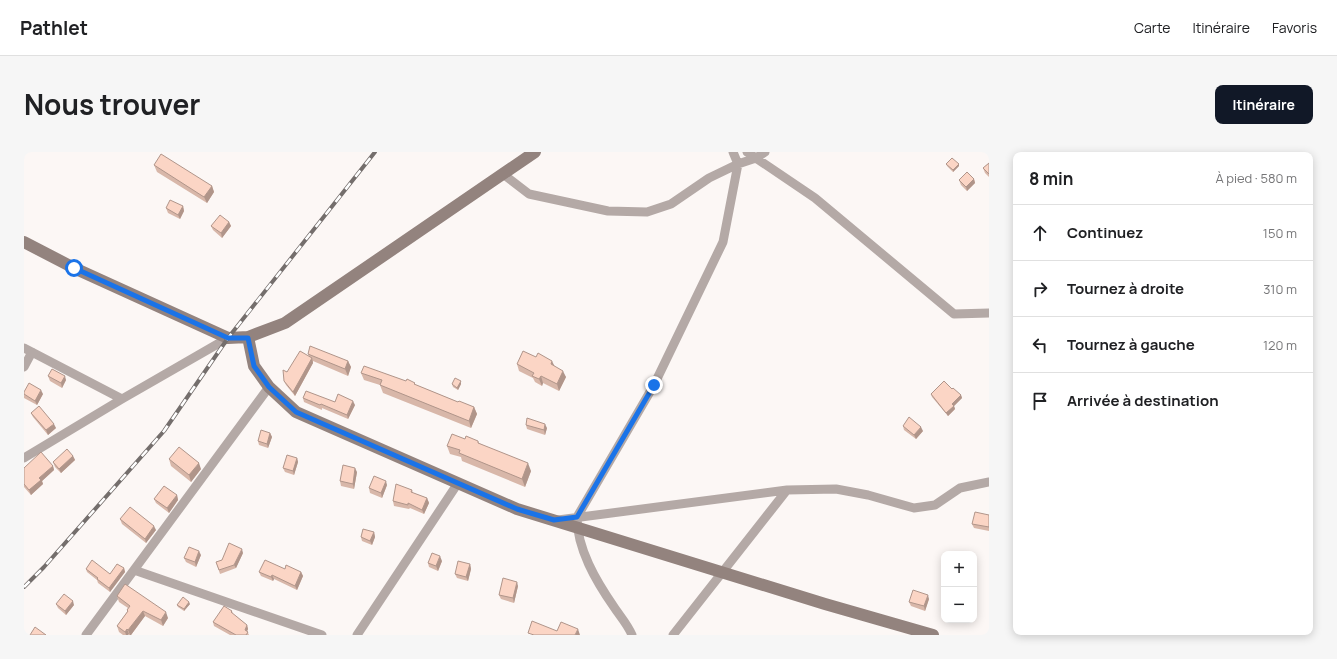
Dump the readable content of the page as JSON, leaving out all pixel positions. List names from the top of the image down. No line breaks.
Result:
{"page":{"header":"Pathlet","nav":["Carte","Itinéraire","Favoris"],"title":"Nous trouver","buttons":"Itinéraire","heading":["8 min","À pied · 580 m"],"list":[["Continuez","150 m"],["Tournez à droite","310 m"],["Tournez à gauche","120 m"],"Arrivée à destination"],"map_buttons":["+","−"]}}
